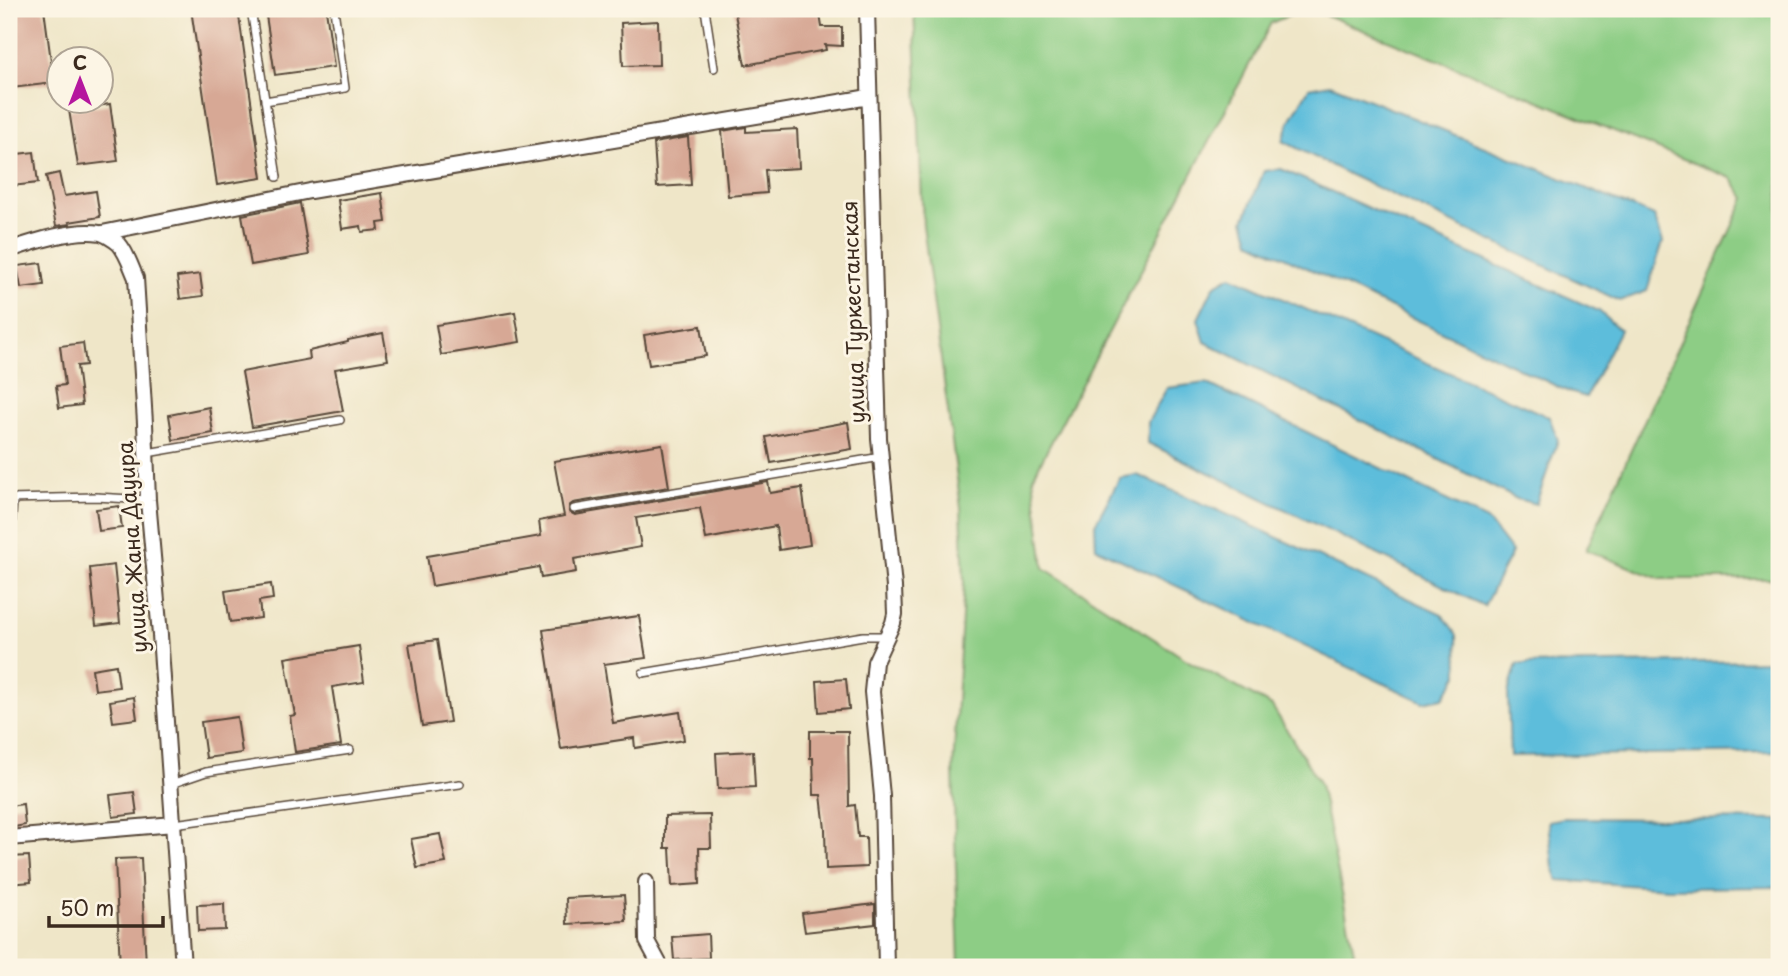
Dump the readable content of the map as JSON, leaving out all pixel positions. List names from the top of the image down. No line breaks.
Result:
{"streets":{"street":["улица Туркестанская","улица Жана Дауира"]},"scale_bar":"50 m","north":"top"}
